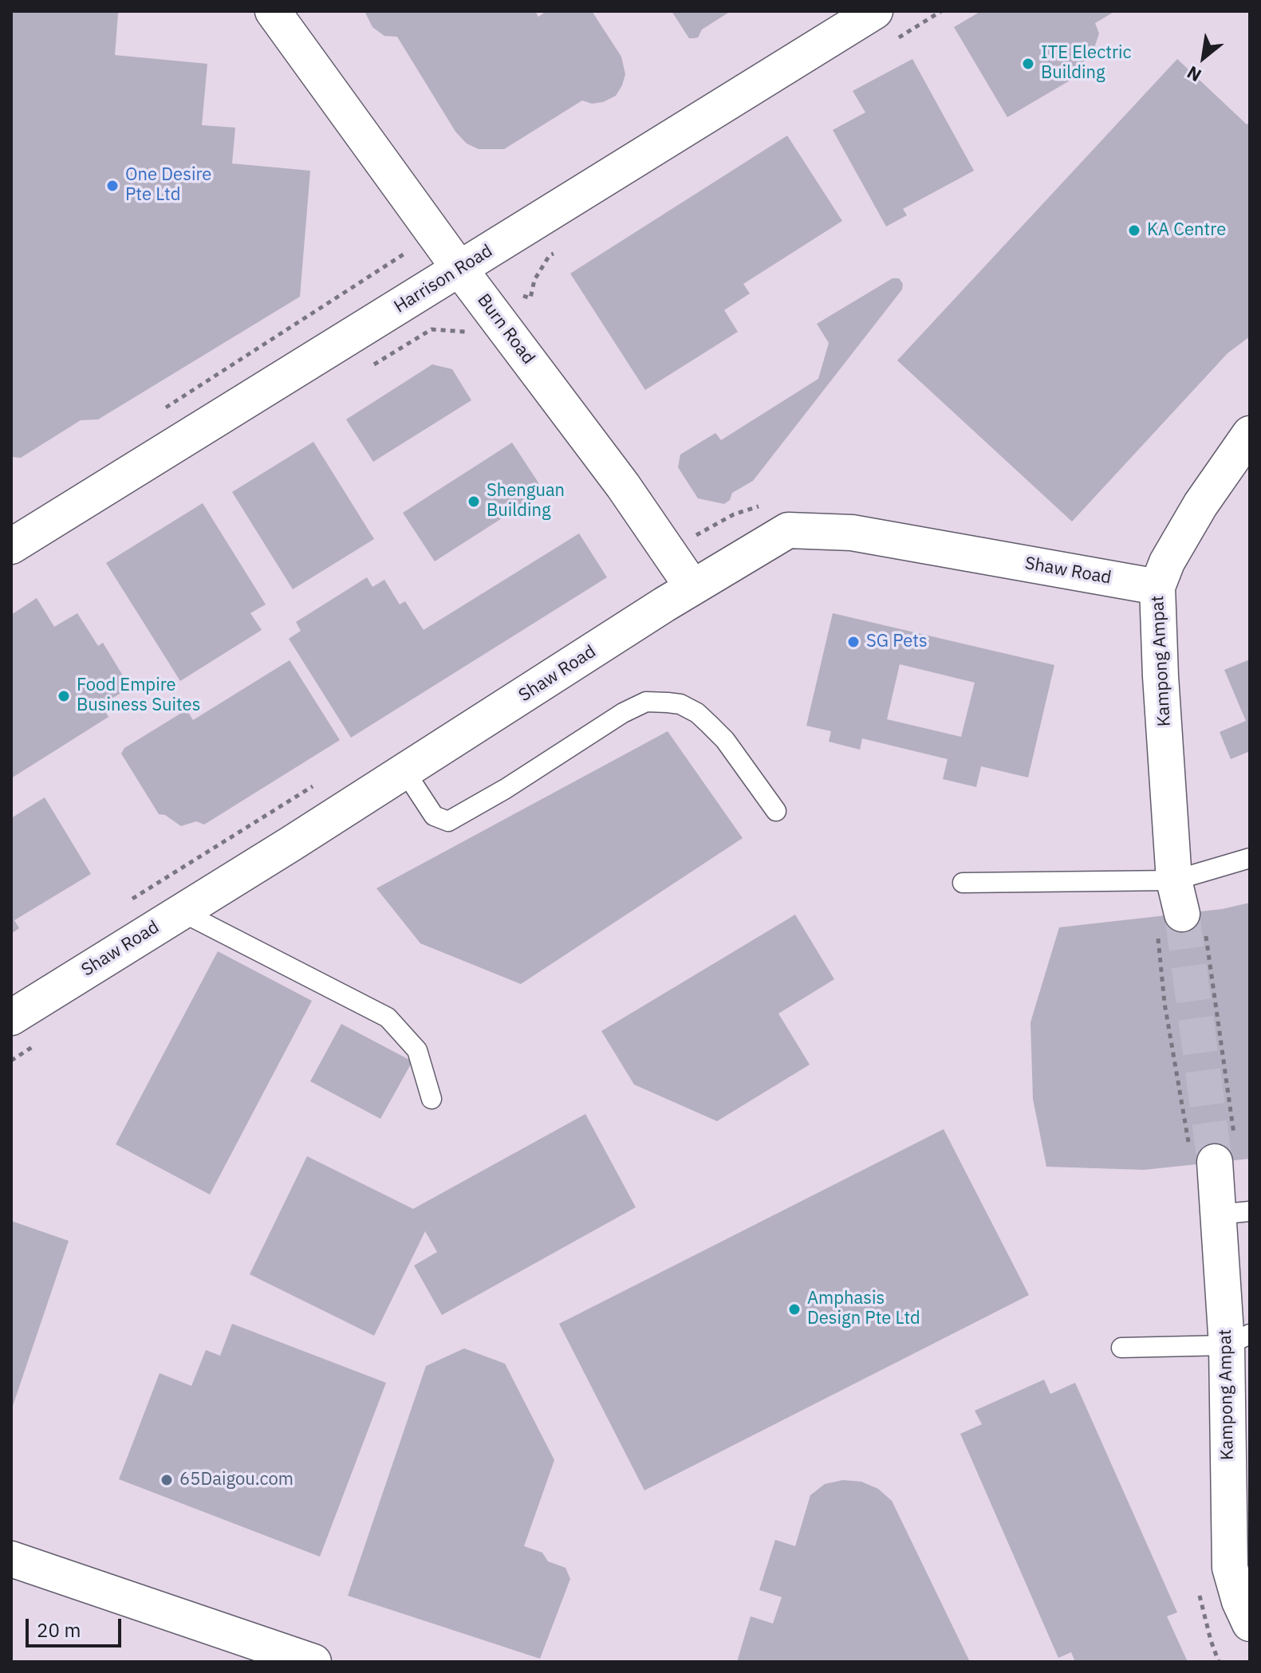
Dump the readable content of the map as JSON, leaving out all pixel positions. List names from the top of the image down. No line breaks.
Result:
{"streets":{"street":["Harrison Road","Burn Road","Shaw Road","Kampong Ampat"]},"crossings":[["Harrison Road","Burn Road"],["Burn Road","Shaw Road"],["Shaw Road","Kampong Ampat"]],"places":["ITE Electric Building","One Desire Pte Ltd","KA Centre","Shenguan Building","SG Pets","Food Empire Business Suites","Amphasis Design Pte Ltd","65Daigou.com"],"scale_bar":"20 m","north":"bottom left"}
